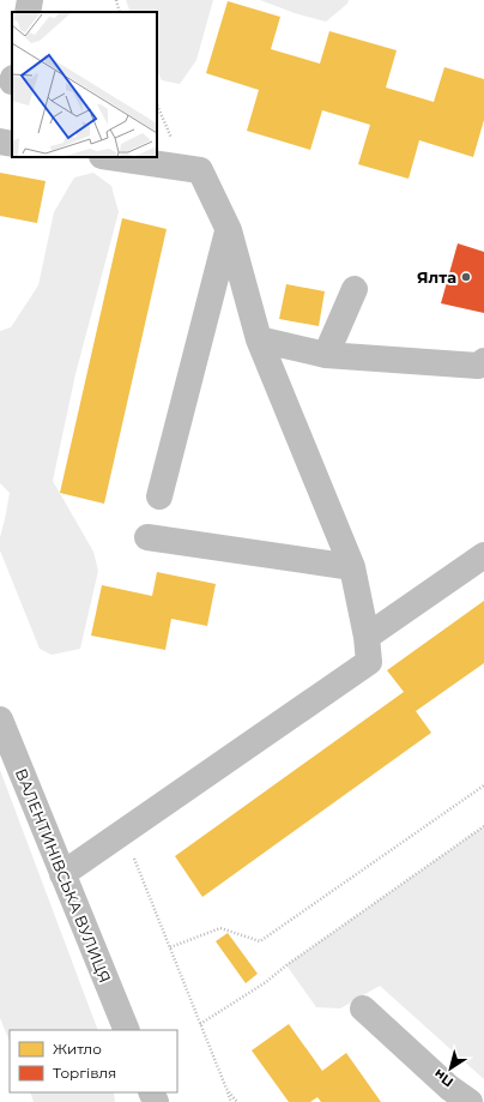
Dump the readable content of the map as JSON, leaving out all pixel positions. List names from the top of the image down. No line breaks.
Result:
{"streets":{"street":["ВАЛЕНТИНІВСЬКА ВУЛИЦЯ"]},"places":["Ялта"],"legend":["Житло","Торгівля"],"north":"bottom left"}
